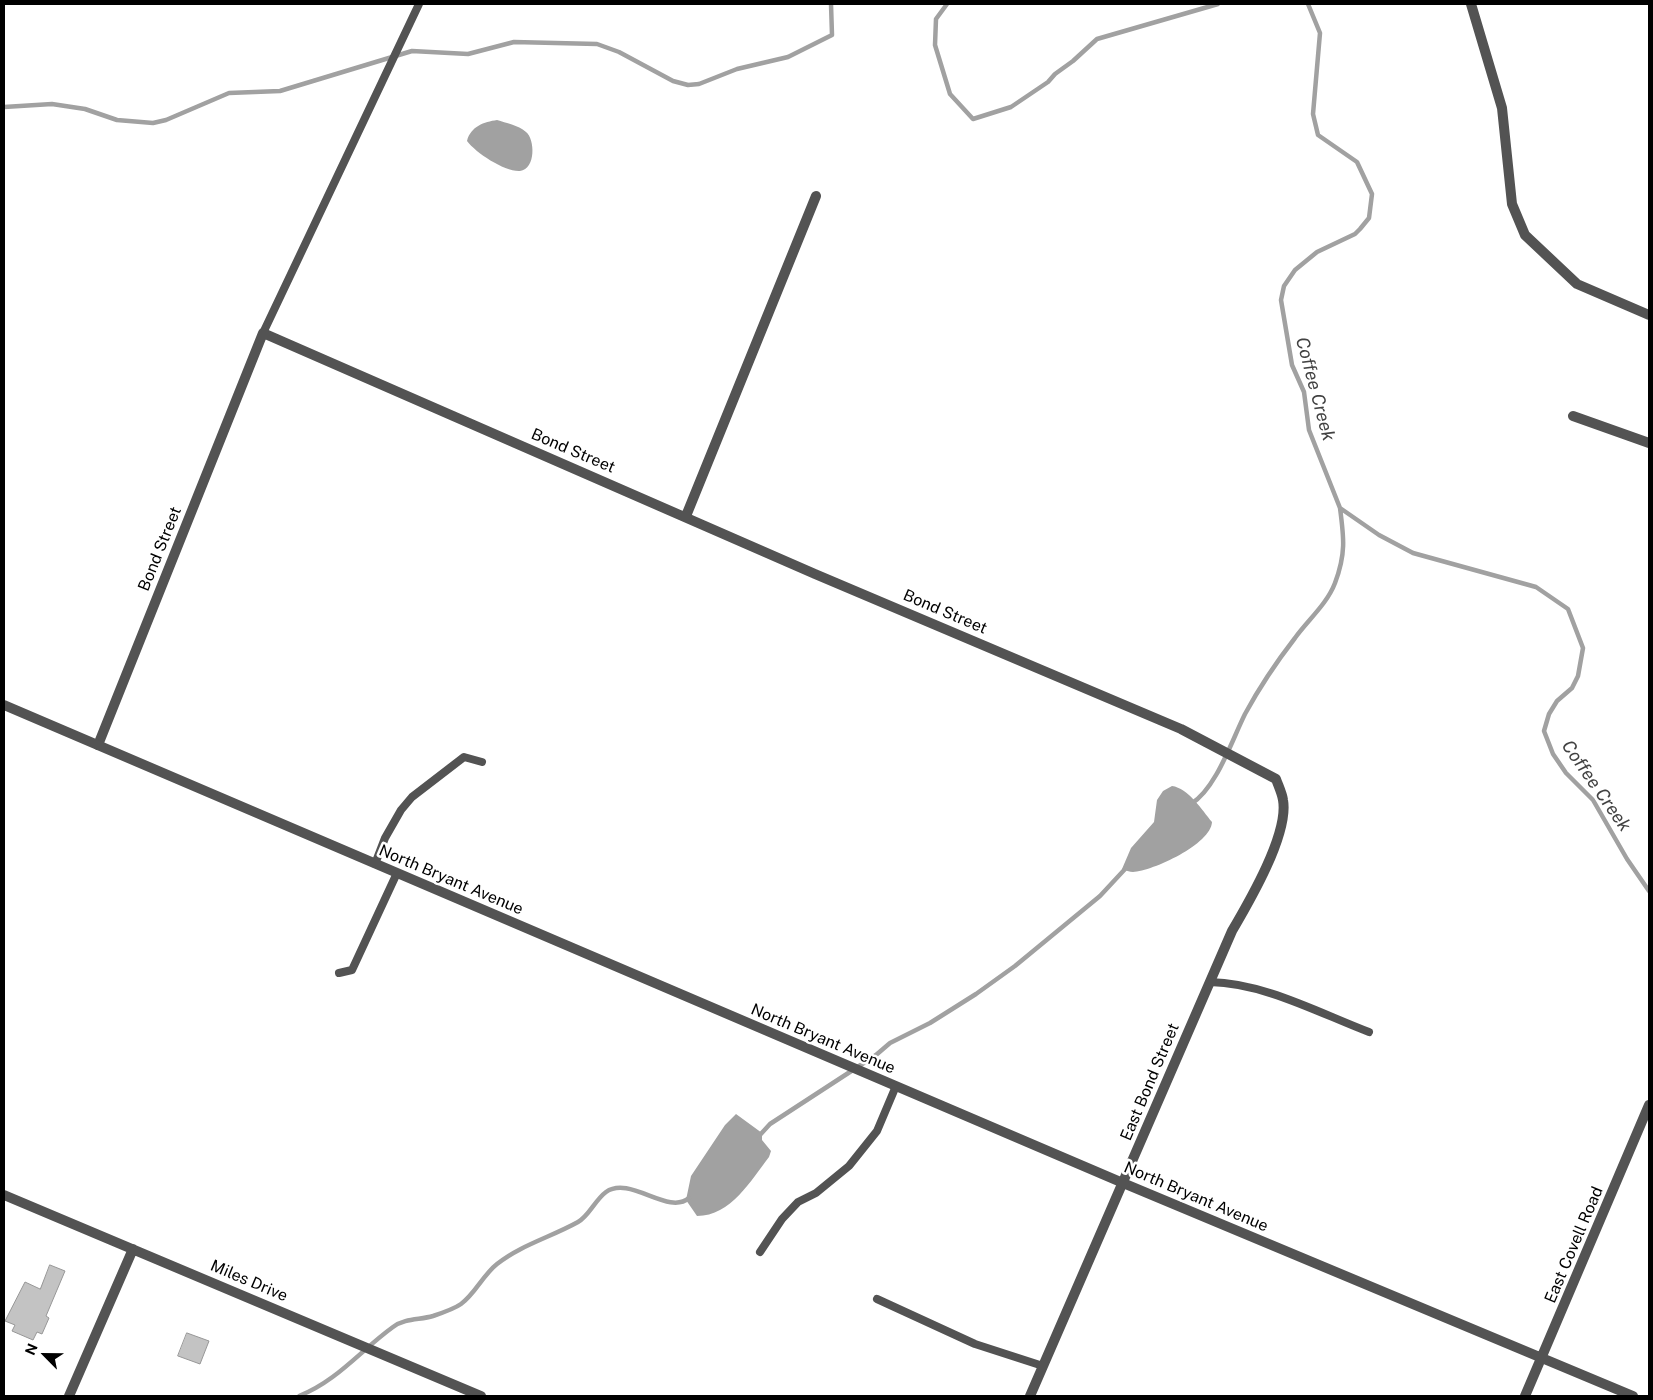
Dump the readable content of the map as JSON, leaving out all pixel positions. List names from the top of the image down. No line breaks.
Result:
{"streets":{"street":["Bond Street","North Bryant Avenue","East Bond Street","East Covell Road","Miles Drive"]},"crossings":[["Bond Street","North Bryant Avenue"],["Bond Street","East Bond Street"],["North Bryant Avenue","East Bond Street"],["North Bryant Avenue","East Covell Road"]],"water":["Coffee Creek"],"north":"top left"}
